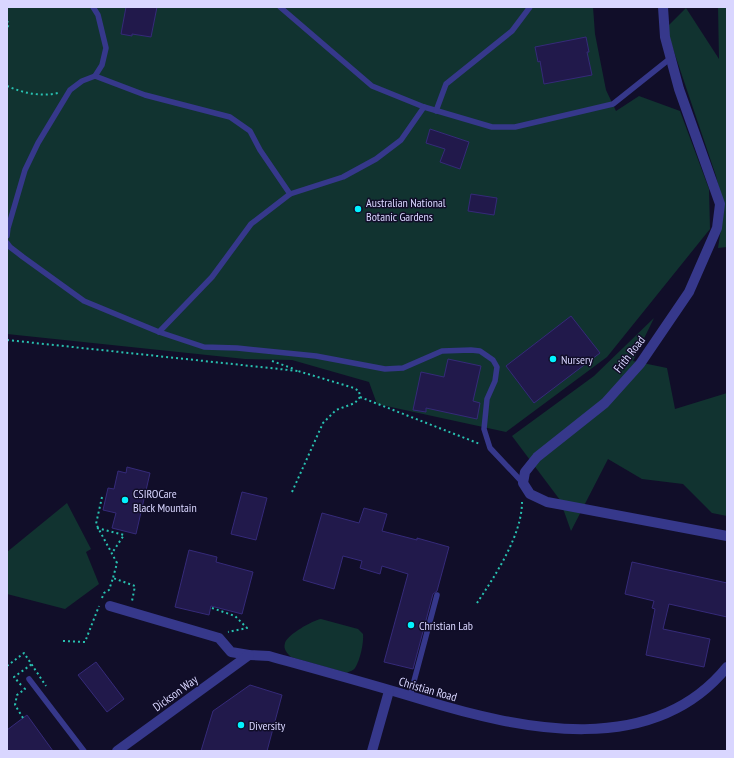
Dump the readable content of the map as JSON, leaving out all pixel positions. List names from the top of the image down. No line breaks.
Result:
{"streets":{"street":["Frith Road","Christian Road","Dickson Way"]},"crossings":[["Christian Road","Dickson Way"]],"places":["Australian National Botanic Gardens","Nursery","CSIROCare Black Mountain","Christian Lab","Diversity"]}
